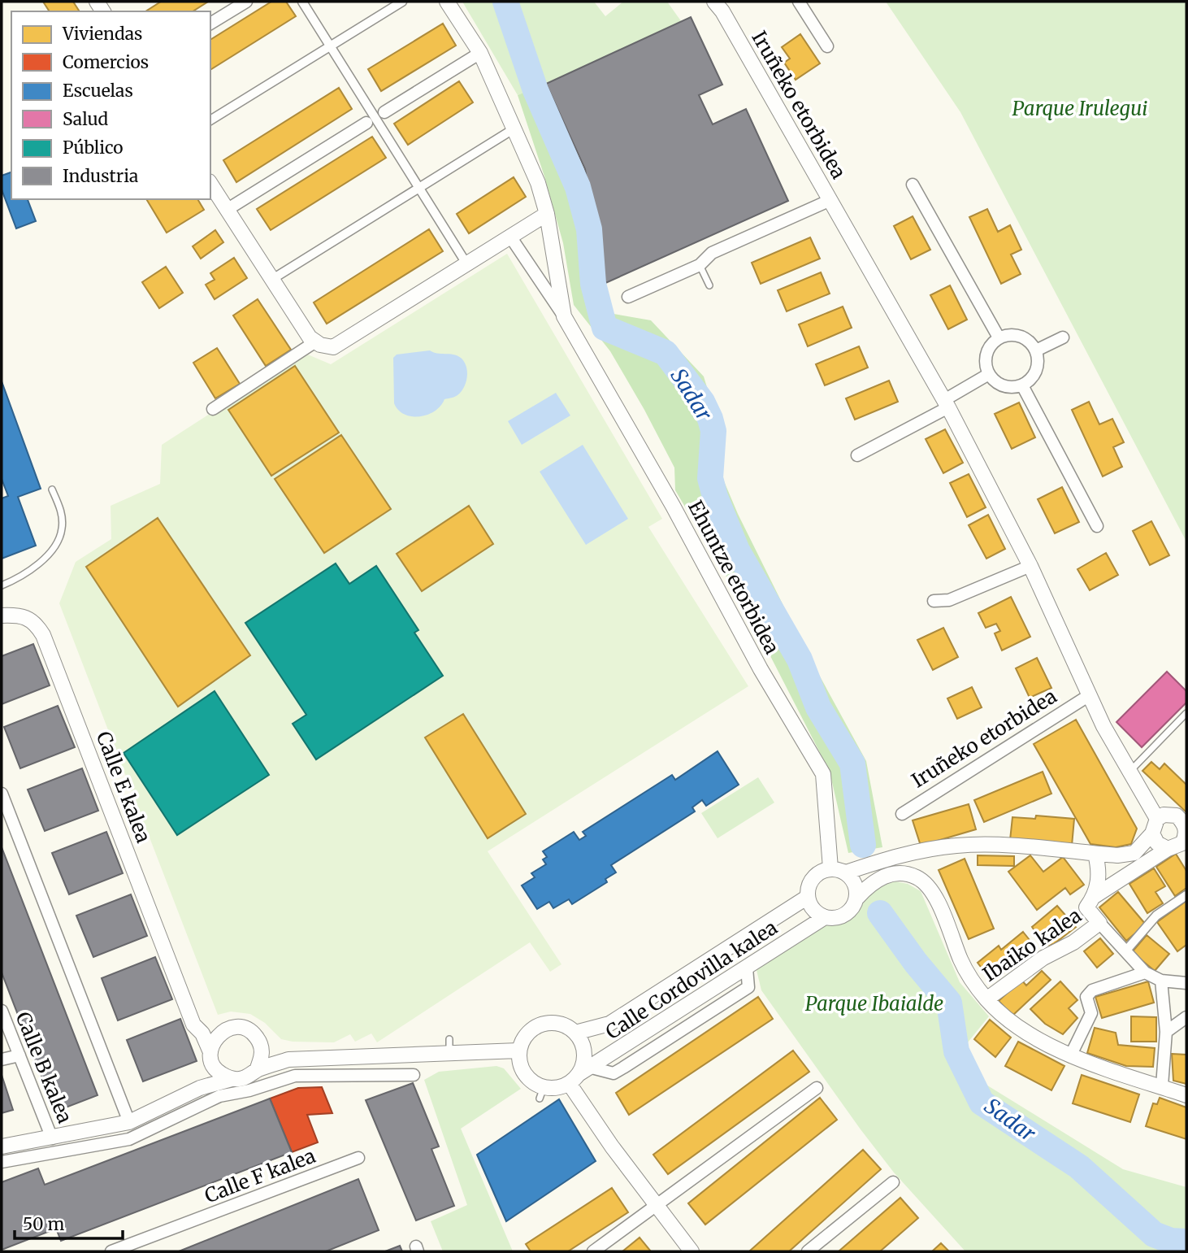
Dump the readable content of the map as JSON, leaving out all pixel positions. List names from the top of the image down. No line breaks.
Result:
{"streets":{"street":["Iruñeko etorbidea","Ehuntze etorbidea","Calle E kalea","Ibaiko kalea","Calle Cordovilla kalea","Calle B kalea","Calle F kalea"]},"crossings":[["Ehuntze etorbidea","Calle Cordovilla kalea"]],"water":["Sadar"],"parks":["Parque Irulegui","Parque Ibaialde"],"legend":["Viviendas","Comercios","Escuelas","Salud","Público","Industria"],"scale_bar":"50 m"}
